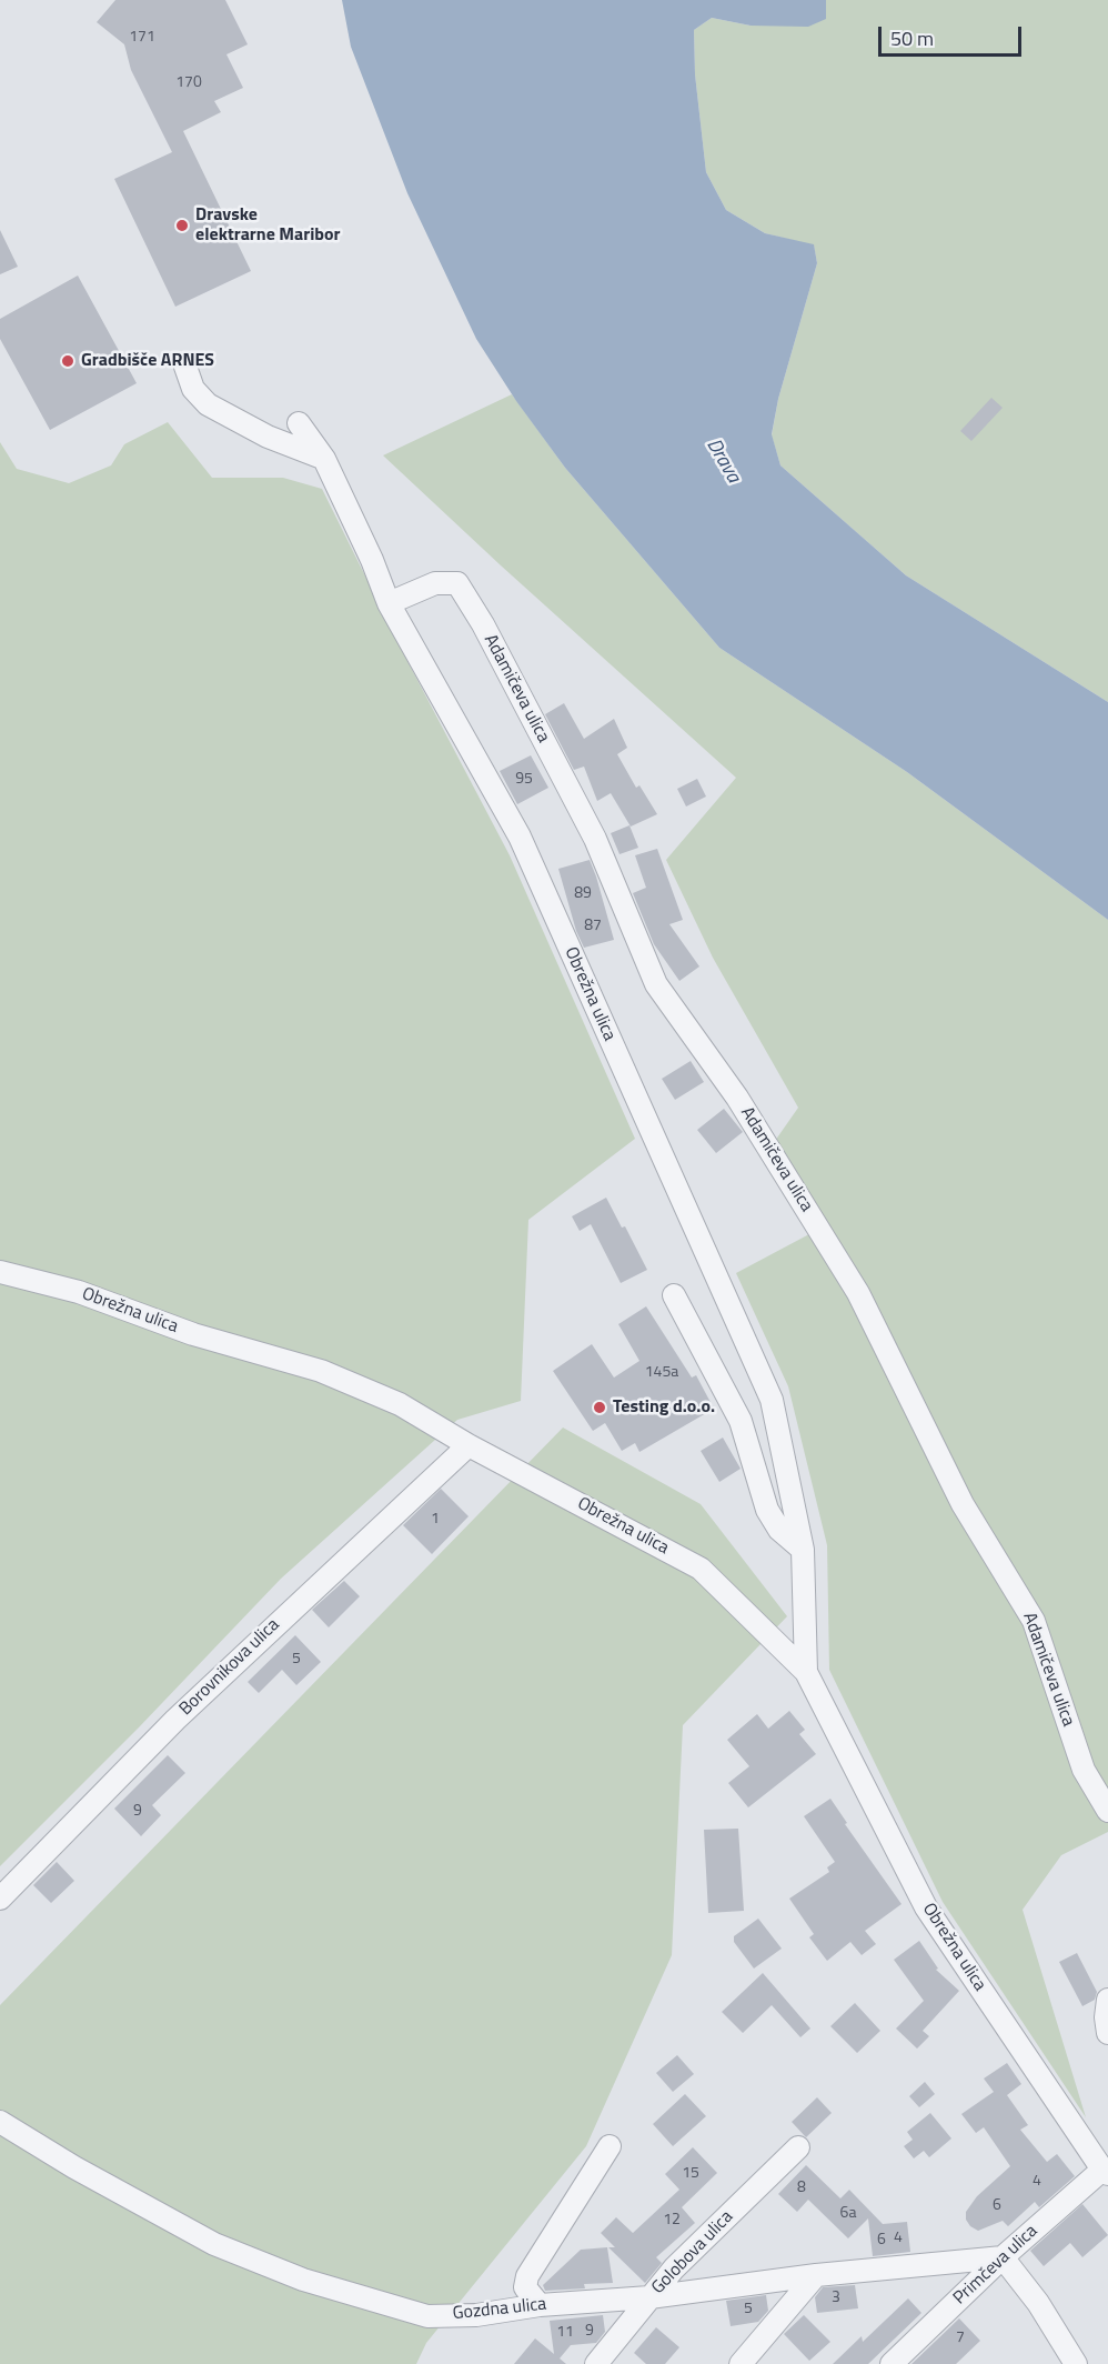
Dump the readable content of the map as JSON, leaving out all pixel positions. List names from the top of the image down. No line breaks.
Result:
{"streets":{"street":["Adamičeva ulica","Obrežna ulica","Borovnikova ulica","Golobova ulica","Primčeva ulica","Gozdna ulica"]},"crossings":[["Adamičeva ulica","Obrežna ulica"],["Obrežna ulica","Borovnikova ulica"],["Obrežna ulica","Primčeva ulica"],["Golobova ulica","Gozdna ulica"],["Primčeva ulica","Gozdna ulica"]],"water":["Drava"],"places":["Dravske elektrarne Maribor","Gradbišče ARNES","Testing d.o.o."],"house_numbers":["171","170","95","89","87","145a","1","5","9","15","4","8","6","6a","12","4","6","3","5","9","11","7"],"scale_bar":"50 m"}
